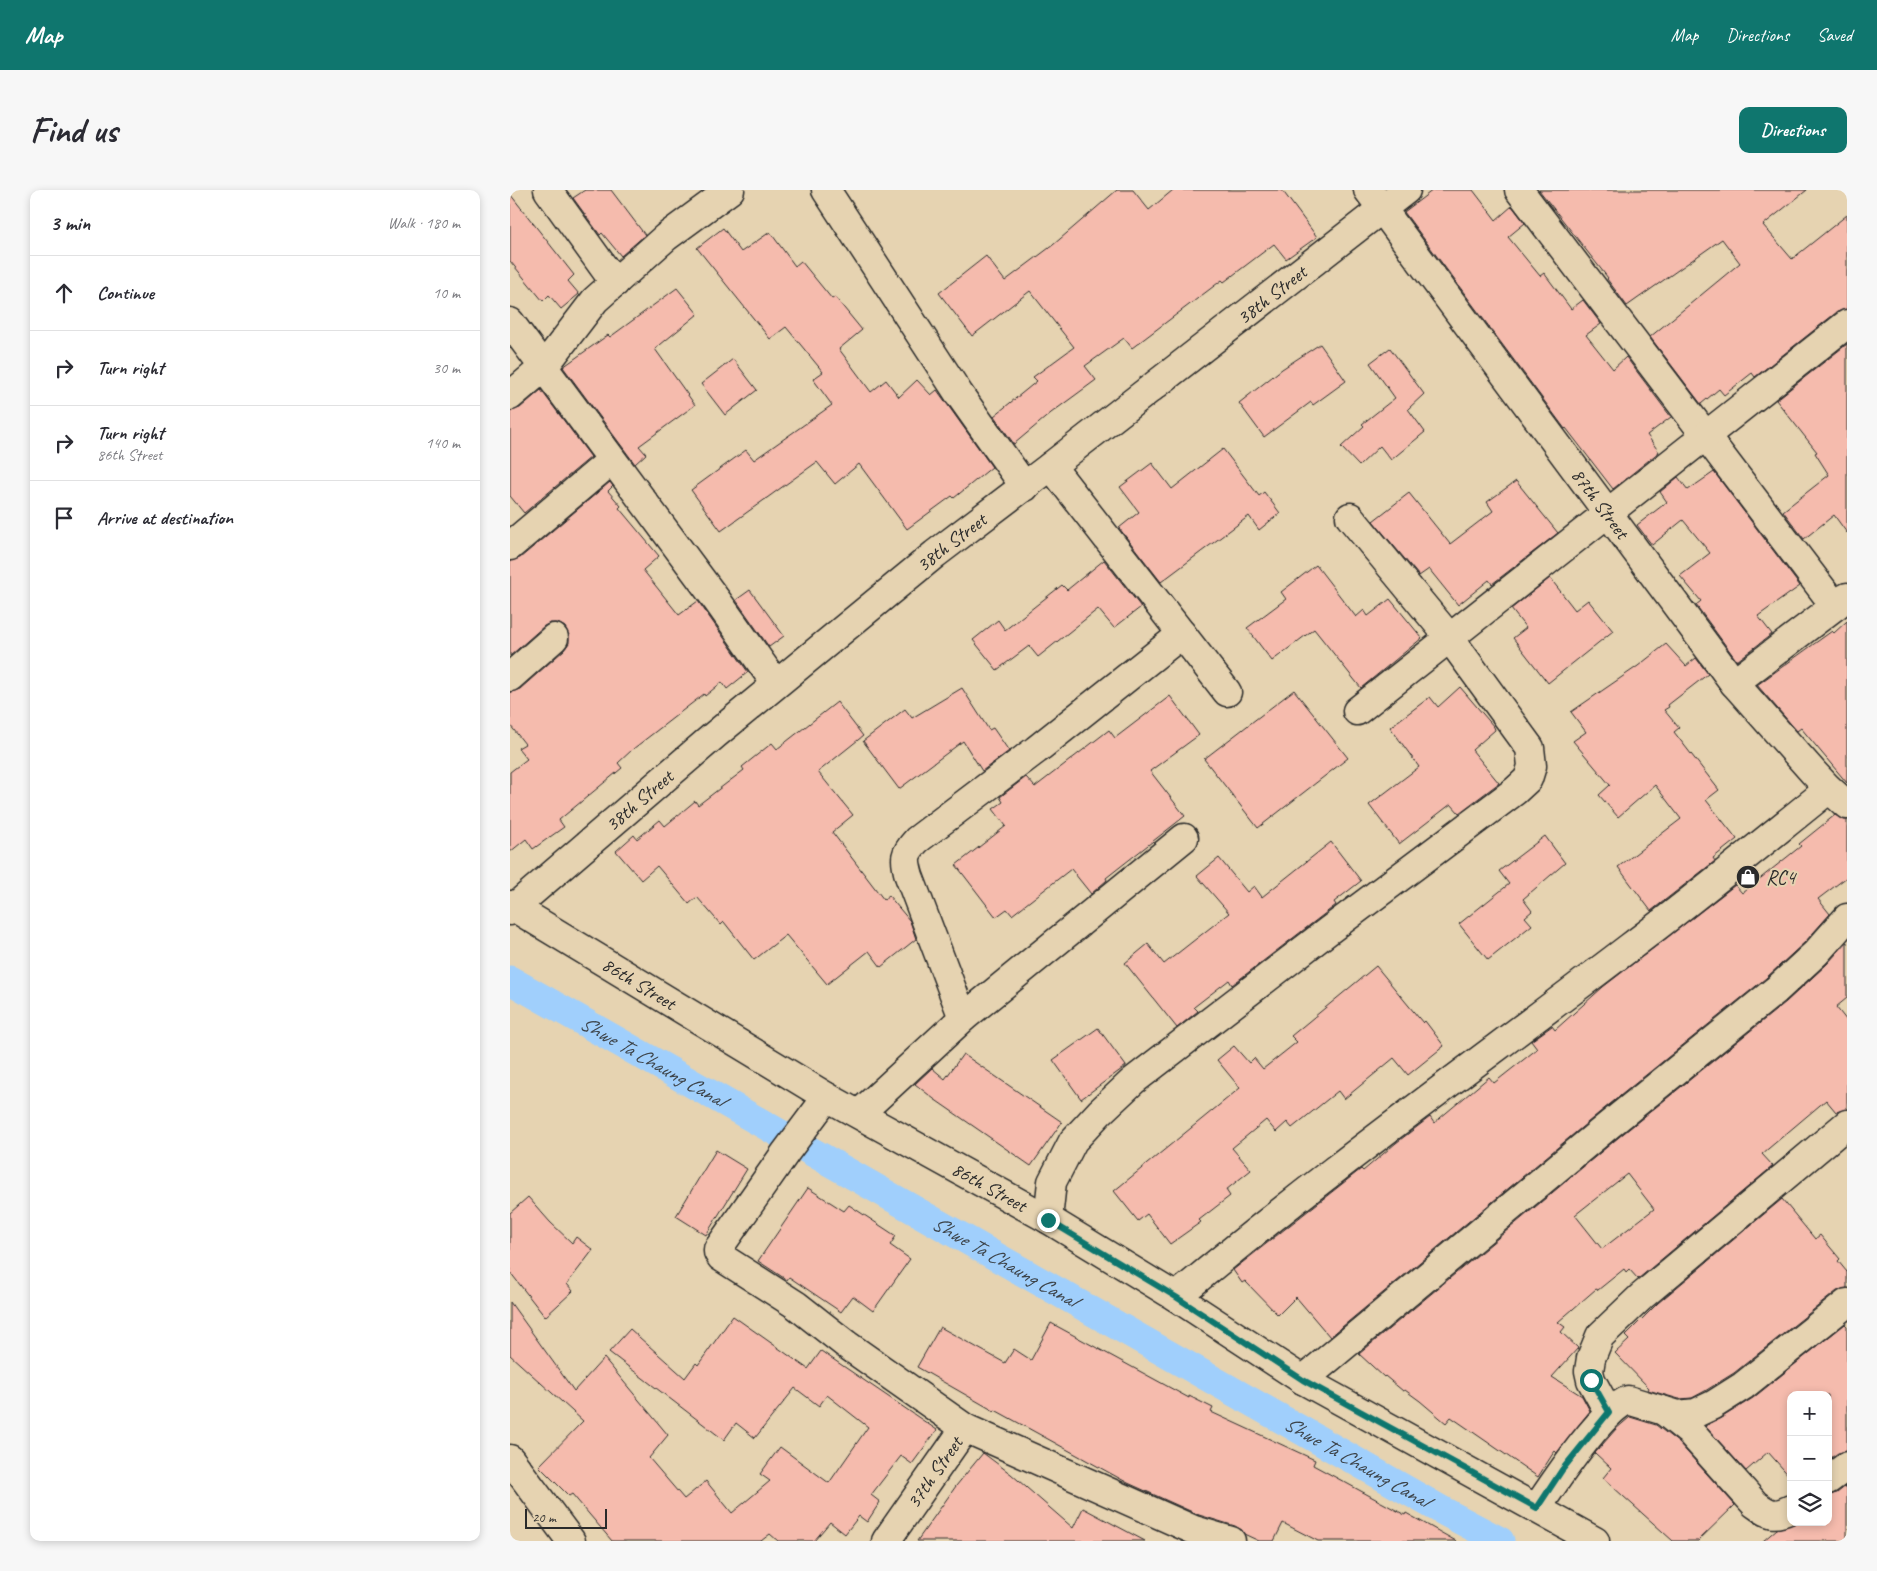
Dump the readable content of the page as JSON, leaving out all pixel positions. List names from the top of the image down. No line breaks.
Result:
{"streets":{"street":["38th Street","87th Street","86th Street","37th Street"]},"crossings":[["38th Street","87th Street"],["38th Street","86th Street"]],"water":["Shwe Ta Chaung Canal"],"places":{"shop":["RC4"]},"scale_bar":"20 m","page":{"header":"Map","nav":["Map","Directions","Saved"],"buttons":"Directions","title":"Find us","heading":["3 min","Walk · 180 m"],"list":[["Continue","10 m"],["Turn right","30 m"],["Turn right","86th Street","140 m"],"Arrive at destination"],"map_buttons":["+","−"],"scale":"20 m"}}
